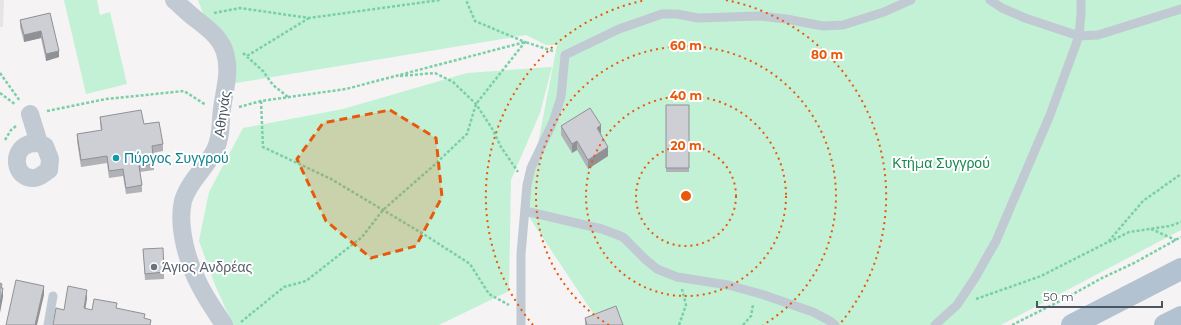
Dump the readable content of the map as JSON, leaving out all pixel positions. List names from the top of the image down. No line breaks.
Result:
{"streets":{"street":["Αθηνάς"]},"parks":["Κτήμα Συγγρού"],"places":["Πύργος Συγγρού","Άγιος Ανδρέας"],"scale_bar":"50 m","rings":["60 m","80 m","40 m","20 m"]}
